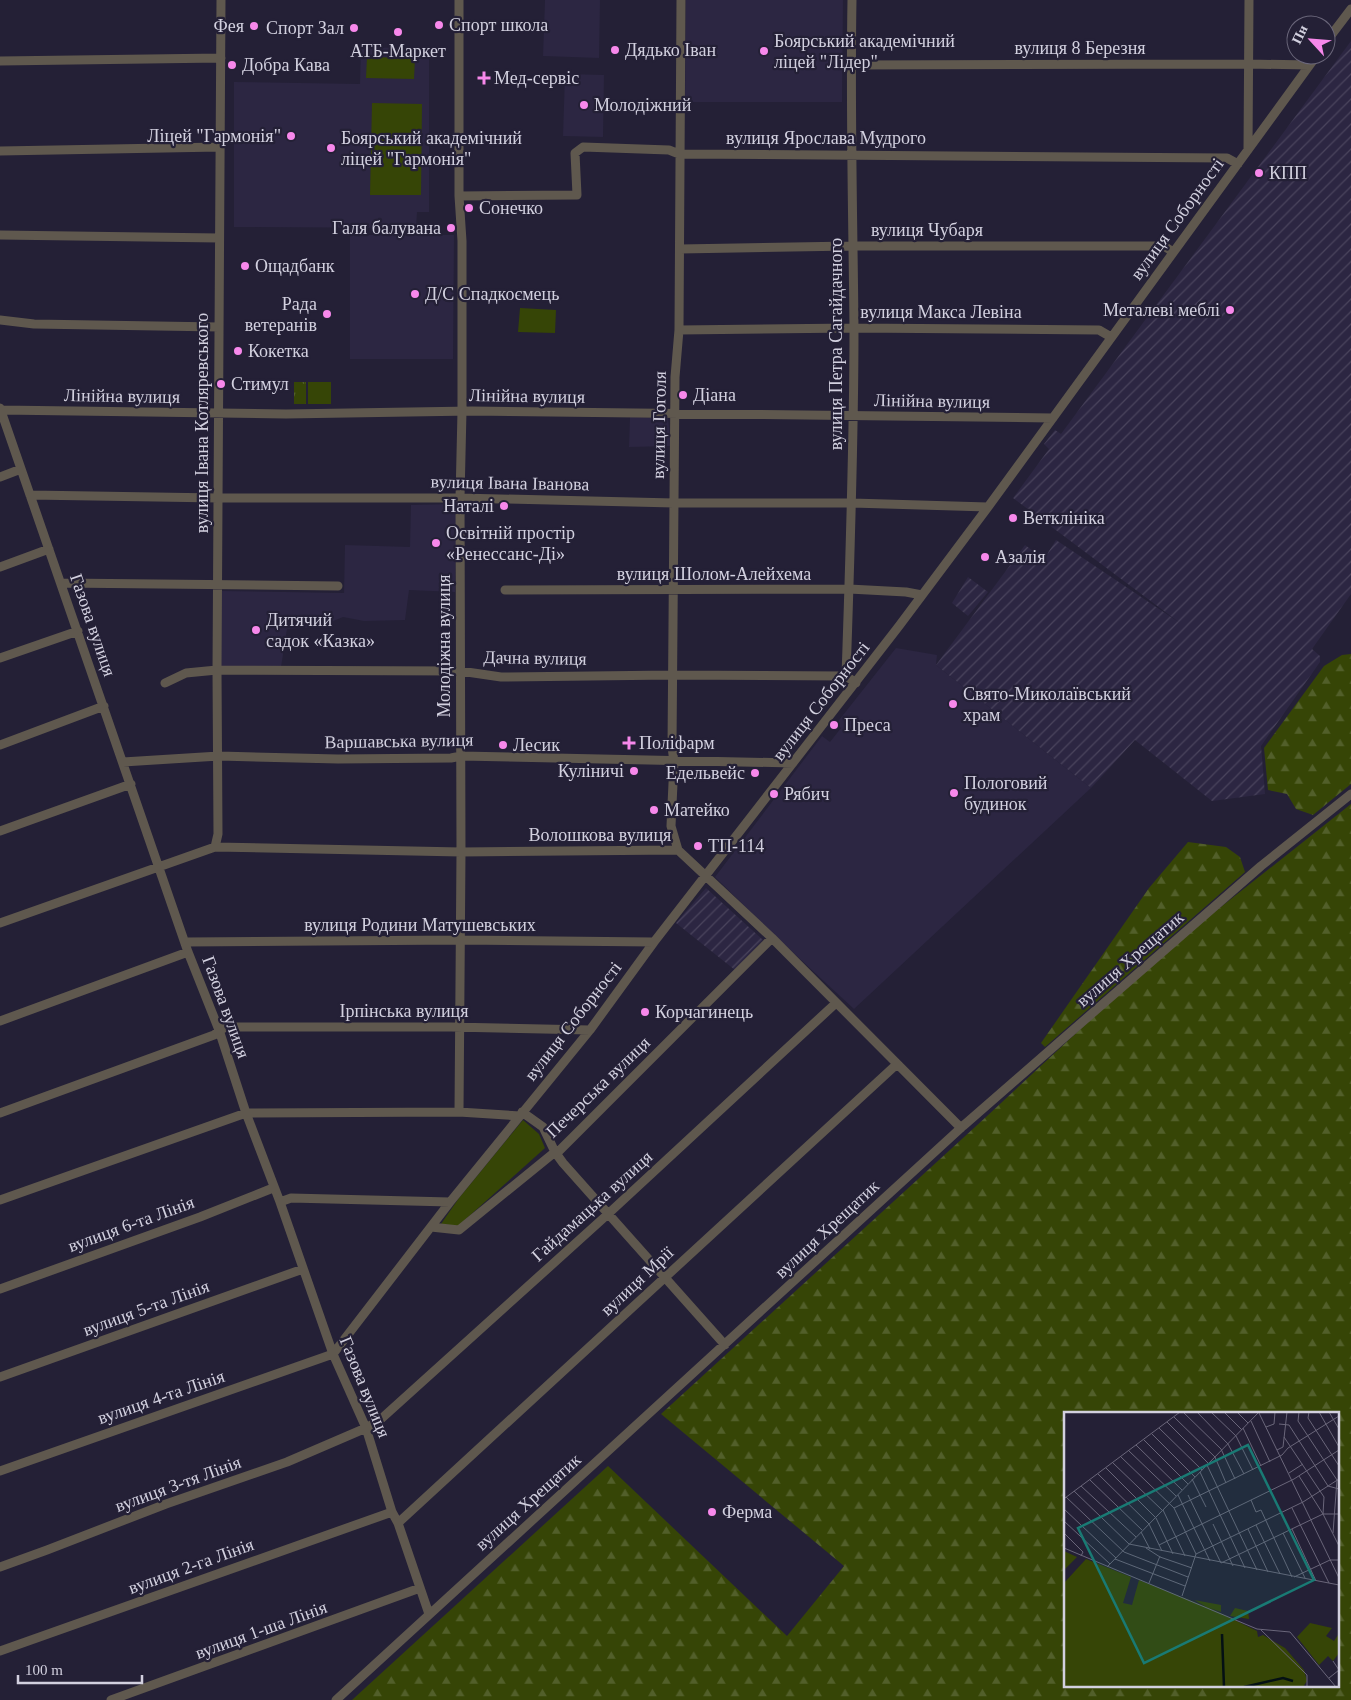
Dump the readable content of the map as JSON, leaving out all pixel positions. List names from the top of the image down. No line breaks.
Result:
{"streets":{"street":["вулиця 8 Березня","вулиця Ярослава Мудрого","вулиця Соборності","вулиця Чубаря","вулиця Макса Левіна","вулиця Петра Сагайдачного","Лінійна вулиця","вулиця Івана Котляревського","вулиця Гоголя","вулиця Івана Іванова","вулиця Шолом-Алейхема","Газова вулиця","Молодіжна вулиця","Дачна вулиця","Варшавська вулиця","Волошкова вулиця","вулиця Родини Матушевських","вулиця Хрещатик","Ірпінська вулиця","Печерська вулиця","Гайдамацька вулиця","вулиця 6-та Лінія","вулиця Мрії","вулиця 5-та Лінія","вулиця 4-та Лінія","вулиця 3-тя Лінія","вулиця 2-га Лінія","вулиця 1-ша Лінія"]},"crossings":[["вулиця 8 Березня","вулиця Петра Сагайдачного"],["вулиця Ярослава Мудрого","вулиця Соборності"],["вулиця Ярослава Мудрого","вулиця Петра Сагайдачного"],["вулиця Ярослава Мудрого","вулиця Гоголя"],["вулиця Ярослава Мудрого","Молодіжна вулиця"],["вулиця Соборності","вулиця Чубаря"],["вулиця Соборності","вулиця Макса Левіна"],["вулиця Соборності","Лінійна вулиця"],["вулиця Соборності","вулиця Івана Іванова"],["вулиця Соборності","вулиця Шолом-Алейхема"],["вулиця Соборності","Газова вулиця"],["вулиця Соборності","Варшавська вулиця"],["вулиця Соборності","Волошкова вулиця"],["вулиця Соборності","вулиця Родини Матушевських"],["вулиця Соборності","Ірпінська вулиця"],["вулиця Соборності","Печерська вулиця"],["вулиця Соборності","вулиця 4-та Лінія"],["вулиця Чубаря","вулиця Петра Сагайдачного"],["вулиця Чубаря","вулиця Гоголя"],["вулиця Макса Левіна","вулиця Петра Сагайдачного"],["вулиця Макса Левіна","вулиця Гоголя"],["вулиця Петра Сагайдачного","Лінійна вулиця"],["вулиця Петра Сагайдачного","вулиця Івана Іванова"],["вулиця Петра Сагайдачного","вулиця Шолом-Алейхема"],["вулиця Петра Сагайдачного","Дачна вулиця"],["Лінійна вулиця","вулиця Івана Котляревського"],["Лінійна вулиця","вулиця Гоголя"],["Лінійна вулиця","Газова вулиця"],["Лінійна вулиця","Молодіжна вулиця"],["вулиця Івана Котляревського","вулиця Івана Іванова"],["вулиця Івана Котляревського","Дачна вулиця"],["вулиця Івана Котляревського","Варшавська вулиця"],["вулиця Івана Котляревського","Волошкова вулиця"],["вулиця Гоголя","вулиця Івана Іванова"],["вулиця Гоголя","вулиця Шолом-Алейхема"],["вулиця Гоголя","Дачна вулиця"],["вулиця Гоголя","Варшавська вулиця"],["вулиця Гоголя","Волошкова вулиця"],["вулиця Івана Іванова","Газова вулиця"],["вулиця Івана Іванова","Молодіжна вулиця"],["Газова вулиця","Варшавська вулиця"],["Газова вулиця","Волошкова вулиця"],["Газова вулиця","вулиця Родини Матушевських"],["Газова вулиця","вулиця Хрещатик"],["Газова вулиця","Ірпінська вулиця"],["Газова вулиця","Гайдамацька вулиця"],["Газова вулиця","вулиця 6-та Лінія"],["Газова вулиця","вулиця Мрії"],["Газова вулиця","вулиця 5-та Лінія"],["Газова вулиця","вулиця 4-та Лінія"],["Газова вулиця","вулиця 3-тя Лінія"],["Газова вулиця","вулиця 2-га Лінія"],["Газова вулиця","вулиця 1-ша Лінія"],["Молодіжна вулиця","Дачна вулиця"],["Молодіжна вулиця","Варшавська вулиця"],["Молодіжна вулиця","Волошкова вулиця"],["Молодіжна вулиця","вулиця Родини Матушевських"],["Молодіжна вулиця","Ірпінська вулиця"],["Волошкова вулиця","вулиця Хрещатик"],["Волошкова вулиця","Печерська вулиця"],["Волошкова вулиця","Гайдамацька вулиця"],["Волошкова вулиця","вулиця Мрії"],["Гайдамацька вулиця","вулиця 3-тя Лінія"]],"places":{"other":["Спорт школа","Фея","Спорт Зал","АТБ-Маркет","Дядько Іван","Боярський академічний ліцей \"Лідер\"","Добра Кава","Молодіжний","Ліцей \"Гармонія\"","Боярський академічний ліцей \"Гармонія\"","КПП","Сонечко","Галя балувана","Ощадбанк","Д/С Спадкоємець","Металеві меблі","Рада ветеранів","Кокетка","Стимул","Діана","Наталі","Ветклініка","Освітній простір «Ренессанс-Ді»","Азалія","Дитячий садок «Казка»","Свято-Миколаївський храм","Преса","Лесик","Куліничі","Едельвейс","Пологовий будинок","Рябич","Матейко","ТП-114","Корчагинець","Ферма"],"health":["Мед-сервіс","Поліфарм"]},"scale_bar":"100 m","north":"top left"}
